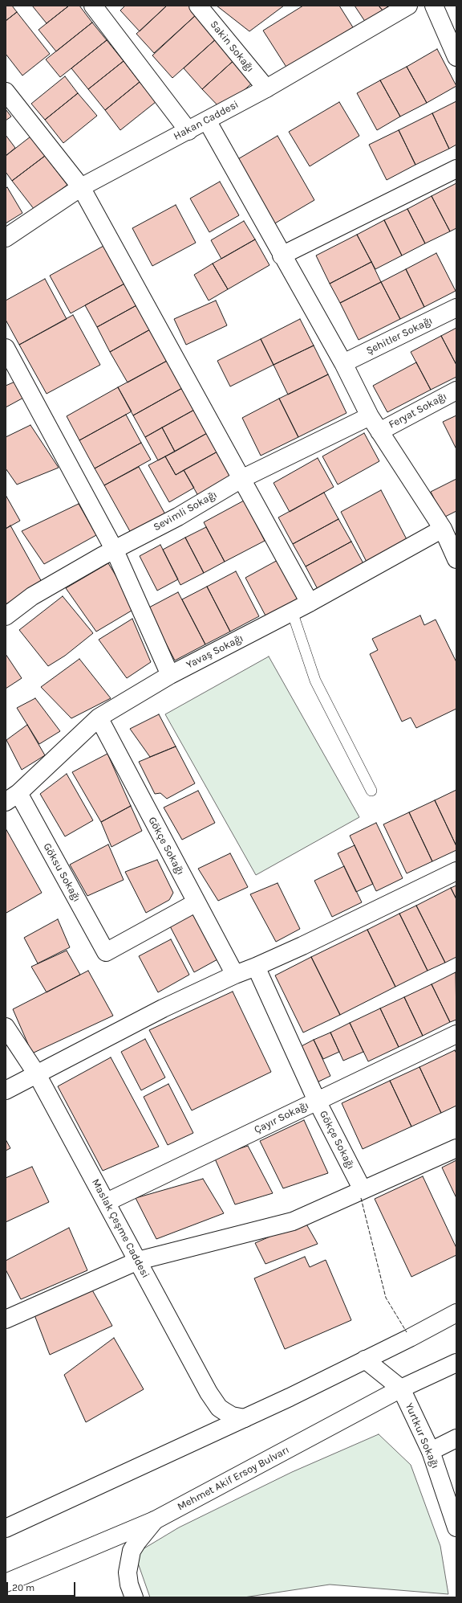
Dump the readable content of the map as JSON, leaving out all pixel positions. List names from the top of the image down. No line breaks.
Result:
{"streets":{"street":["Sakin Sokağı","Hakan Caddesi","Şehitler Sokağı","Feryat Sokağı","Sevimli Sokağı","Yavaş Sokağı","Gökçe Sokağı","Göksu Sokağı","Çayır Sokağı","Maslak Çeşme Caddesi","Yurtkur Sokağı","Mehmet Akif Ersoy Bulvarı"]},"crossings":[["Sakin Sokağı","Hakan Caddesi"],["Yavaş Sokağı","Gökçe Sokağı"],["Yavaş Sokağı","Göksu Sokağı"],["Gökçe Sokağı","Göksu Sokağı"],["Gökçe Sokağı","Çayır Sokağı"],["Çayır Sokağı","Maslak Çeşme Caddesi"],["Yurtkur Sokağı","Mehmet Akif Ersoy Bulvarı"]],"scale_bar":"20 m"}
